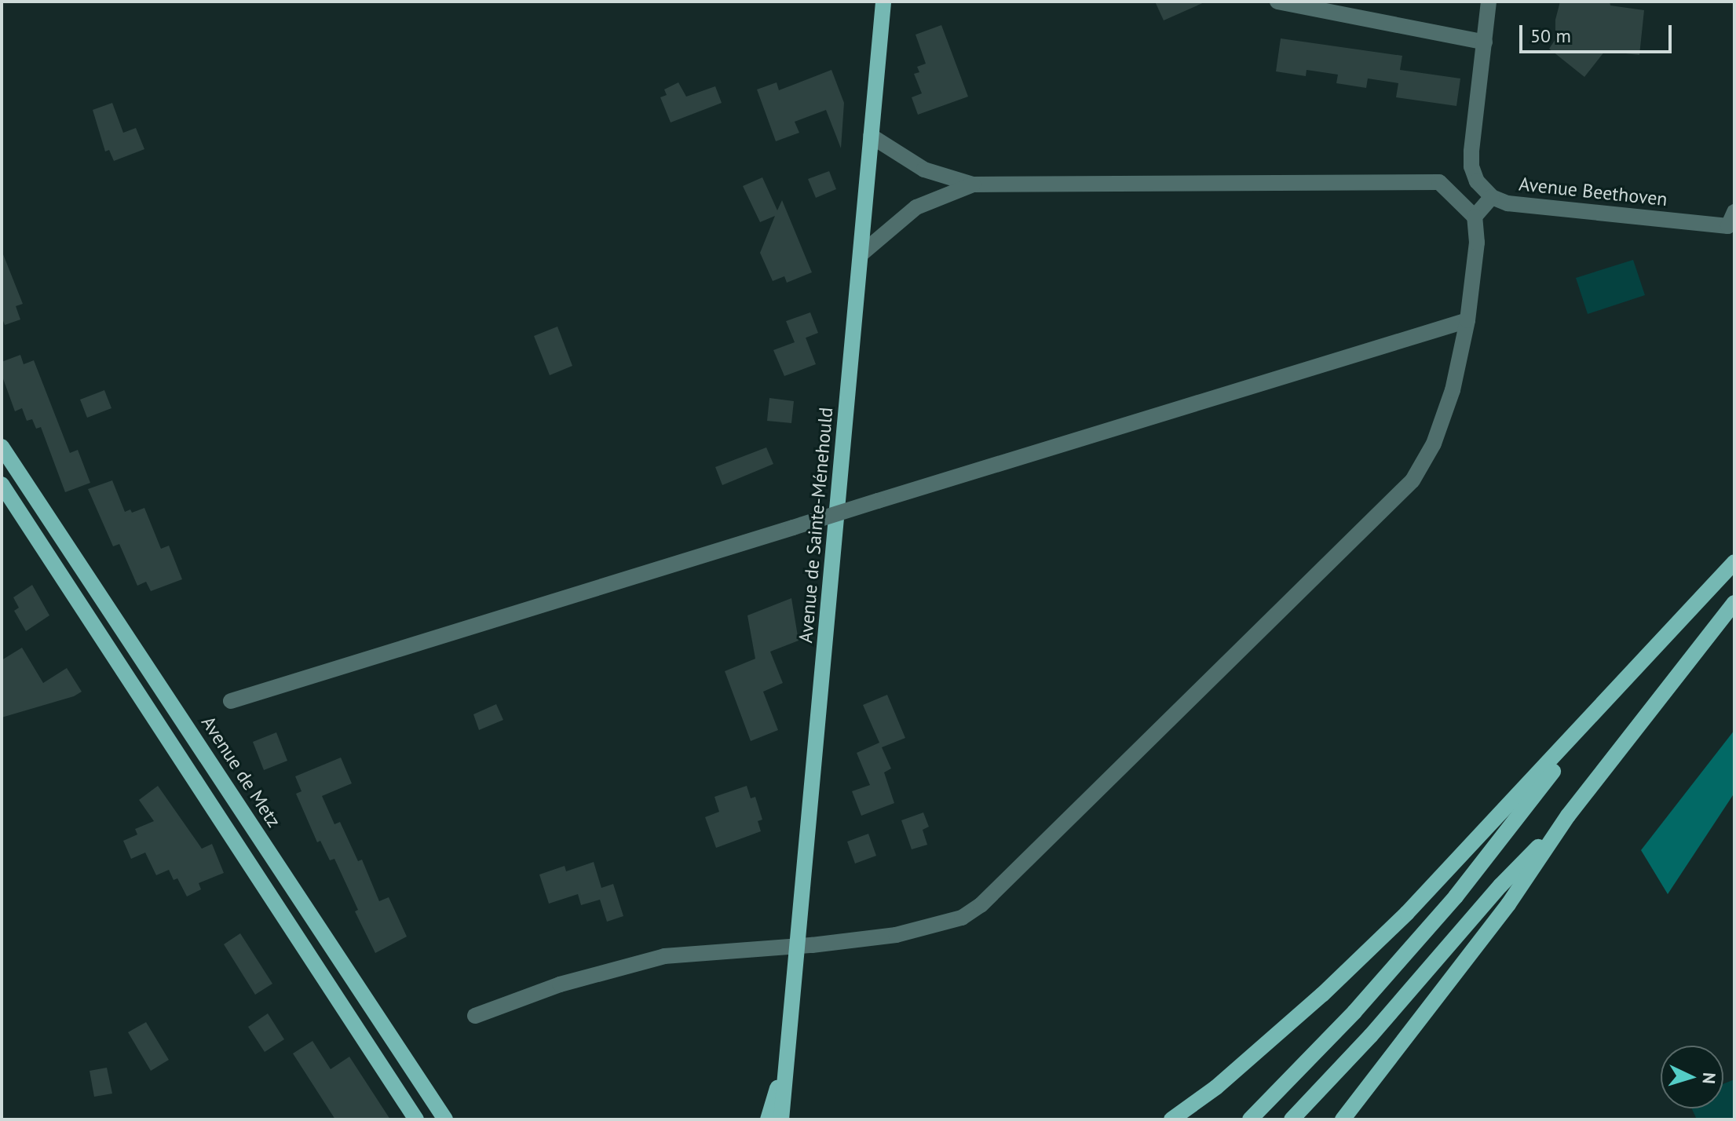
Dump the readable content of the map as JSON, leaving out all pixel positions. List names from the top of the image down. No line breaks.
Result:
{"streets":{"main road":["Avenue de Sainte-Ménehould","Avenue de Metz"],"street":["Avenue Beethoven"]},"scale_bar":"50 m","north":"right"}
